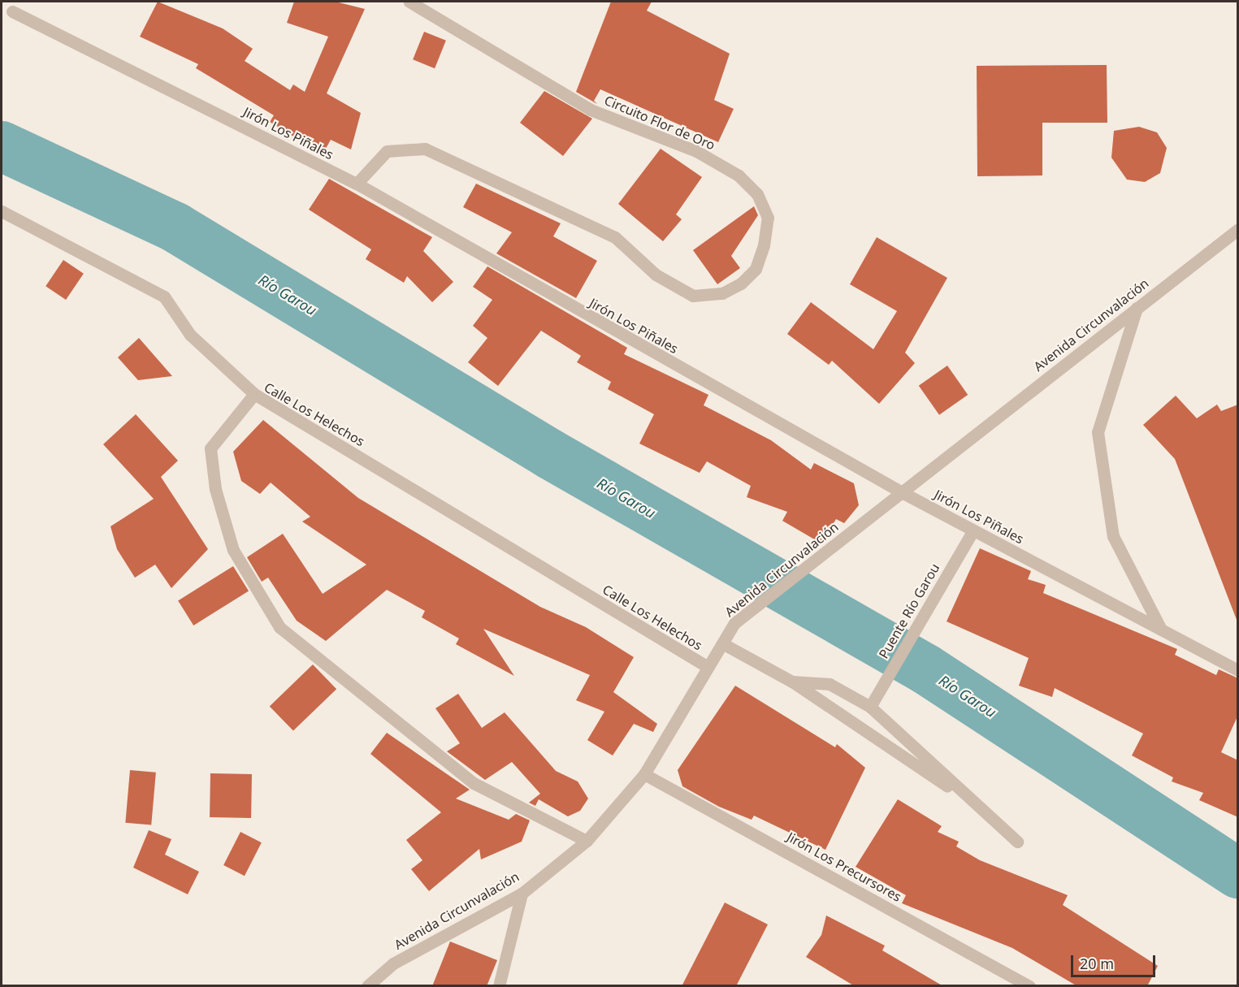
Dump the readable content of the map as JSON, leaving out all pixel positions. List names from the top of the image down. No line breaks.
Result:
{"streets":{"street":["Circuito Flor de Oro","Jirón Los Piñales","Avenida Circunvalación","Calle Los Helechos","Puente Río Garou","Jirón Los Precursores"]},"crossings":[["Circuito Flor de Oro","Jirón Los Piñales"],["Jirón Los Piñales","Avenida Circunvalación"],["Jirón Los Piñales","Puente Río Garou"],["Avenida Circunvalación","Calle Los Helechos"],["Avenida Circunvalación","Jirón Los Precursores"]],"water":["Río Garou"],"scale_bar":"20 m"}
